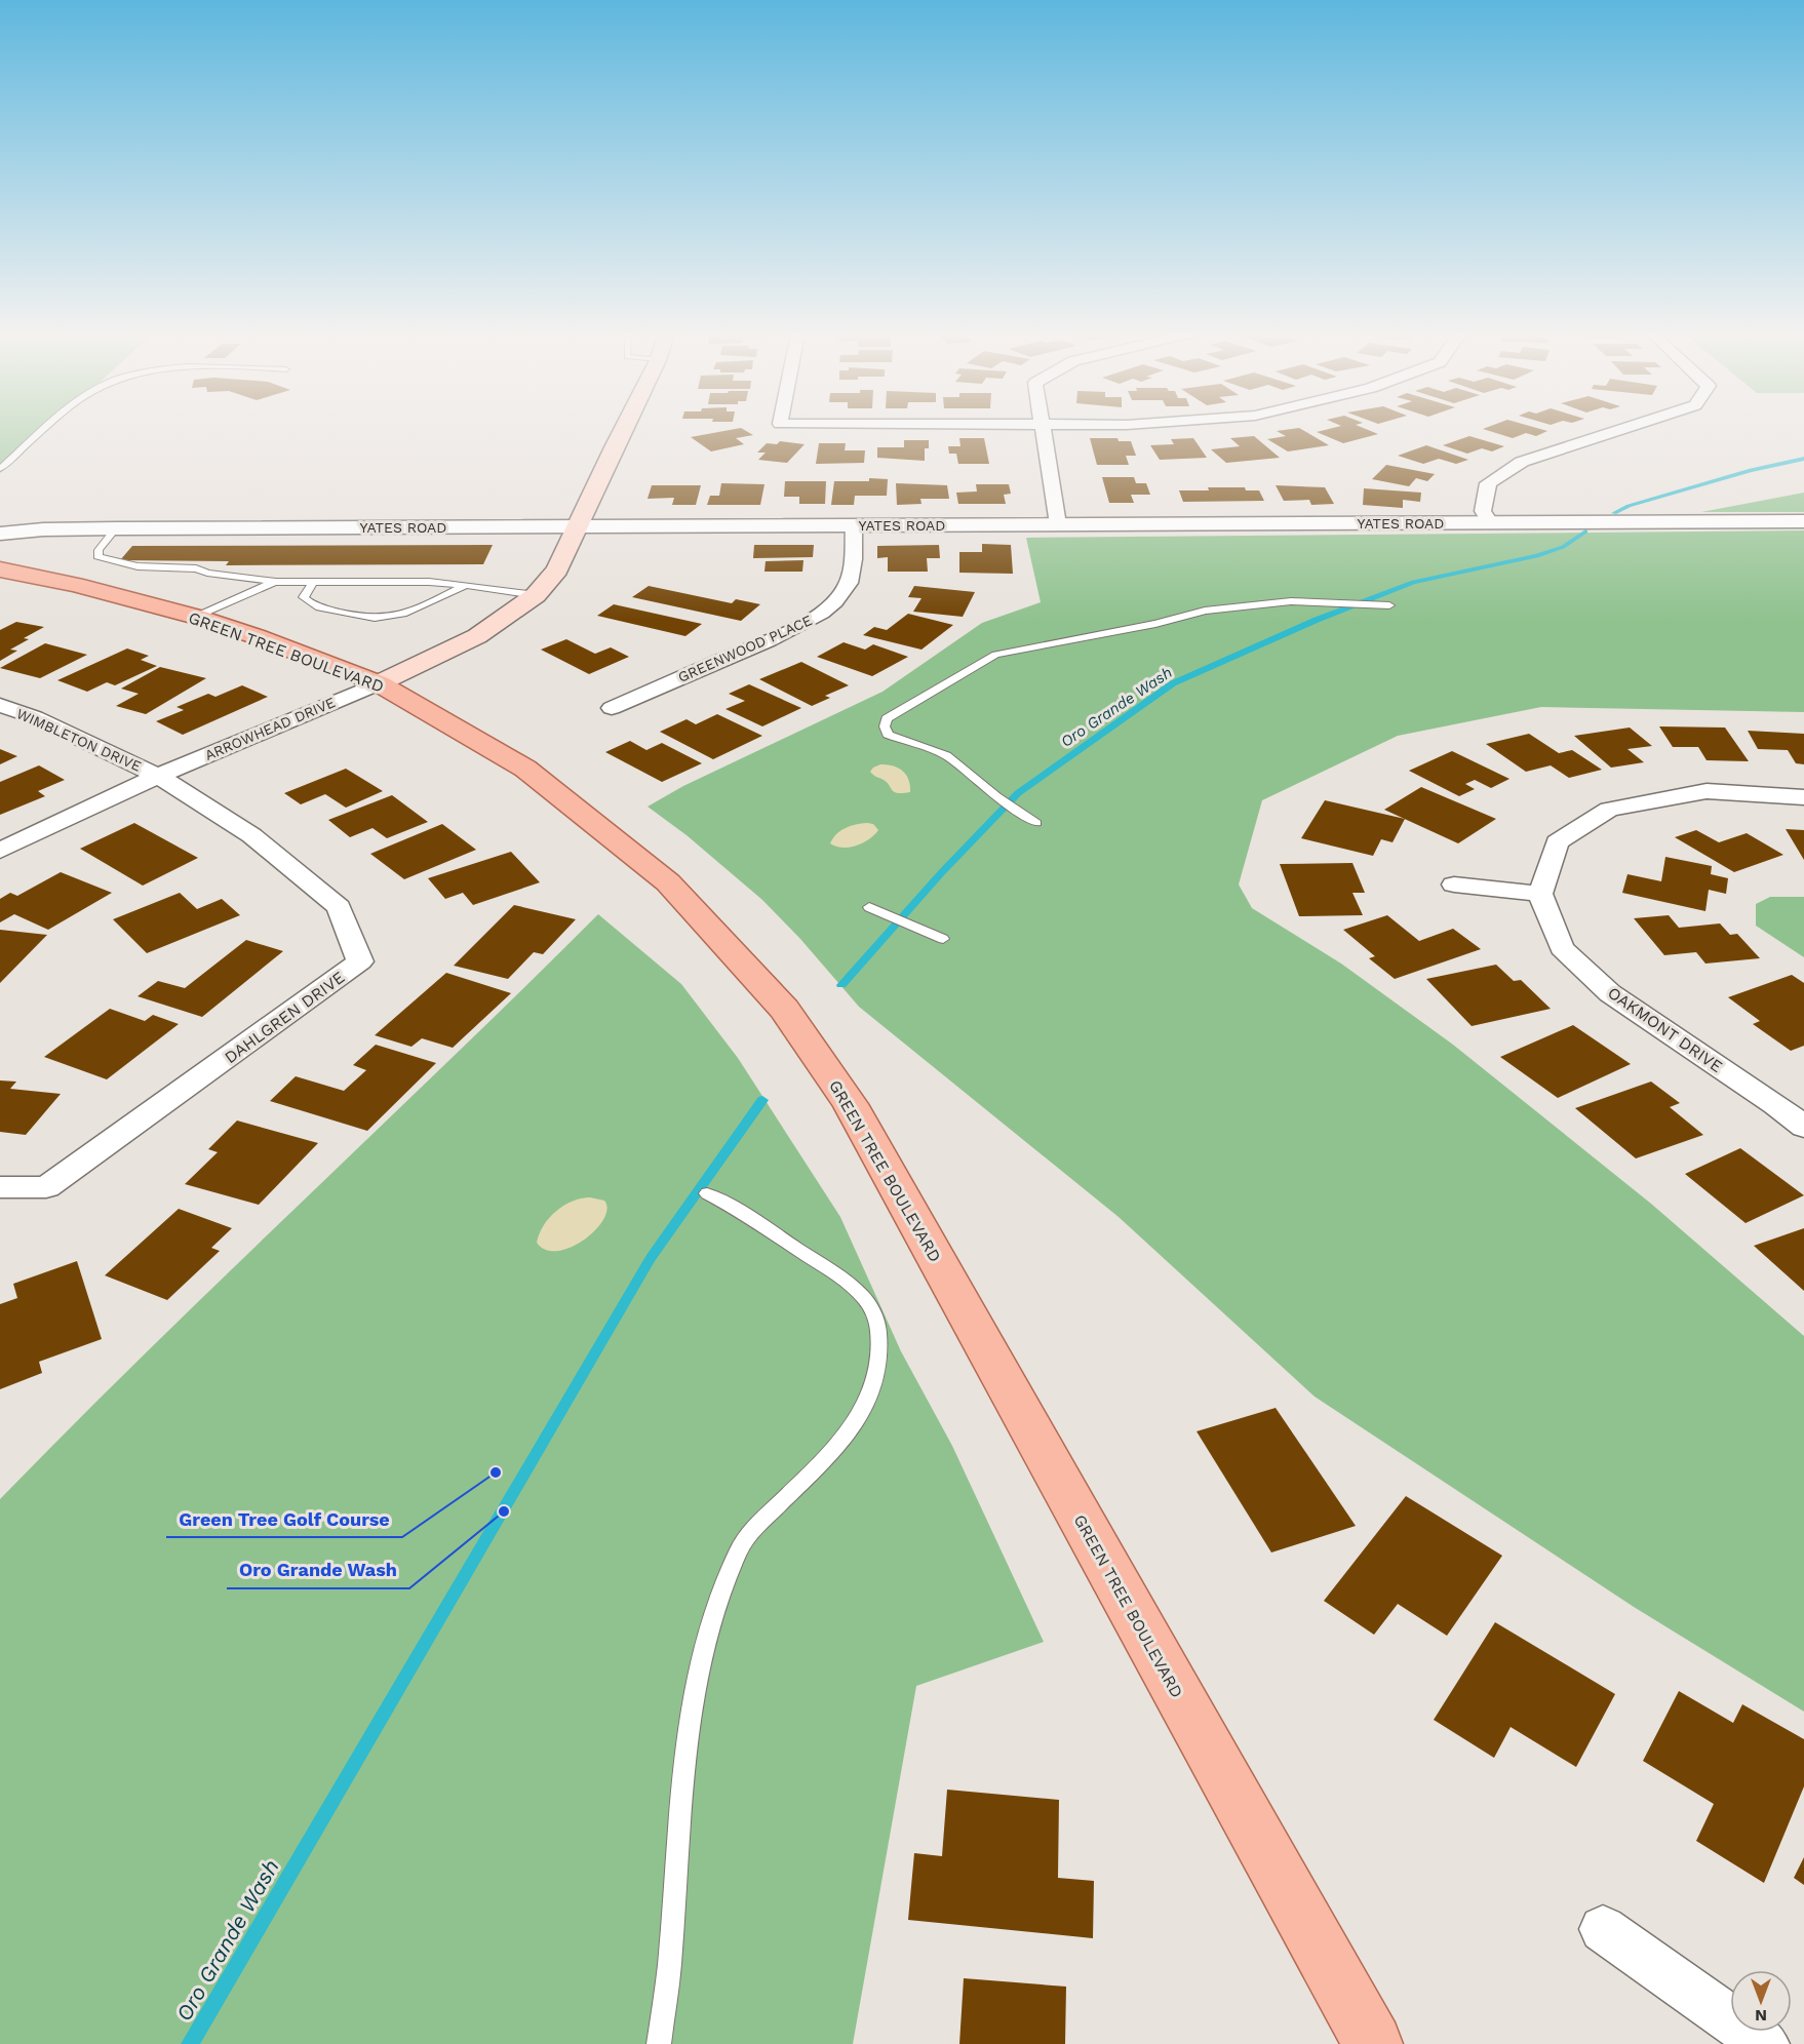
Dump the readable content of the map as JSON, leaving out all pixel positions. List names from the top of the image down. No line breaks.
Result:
{"streets":{"main road":["GREEN TREE BOULEVARD","ARROWHEAD DRIVE"],"street":["YATES ROAD","GREENWOOD PLACE","WIMBLETON DRIVE","DAHLGREN DRIVE","OAKMONT DRIVE"]},"crossings":[["YATES ROAD","GREENWOOD PLACE"],["YATES ROAD","ARROWHEAD DRIVE"],["GREEN TREE BOULEVARD","ARROWHEAD DRIVE"],["ARROWHEAD DRIVE","WIMBLETON DRIVE"],["ARROWHEAD DRIVE","DAHLGREN DRIVE"],["WIMBLETON DRIVE","DAHLGREN DRIVE"]],"water":["Oro Grande Wash"],"places":["Green Tree Golf Course","Oro Grande Wash"],"north":"bottom"}
